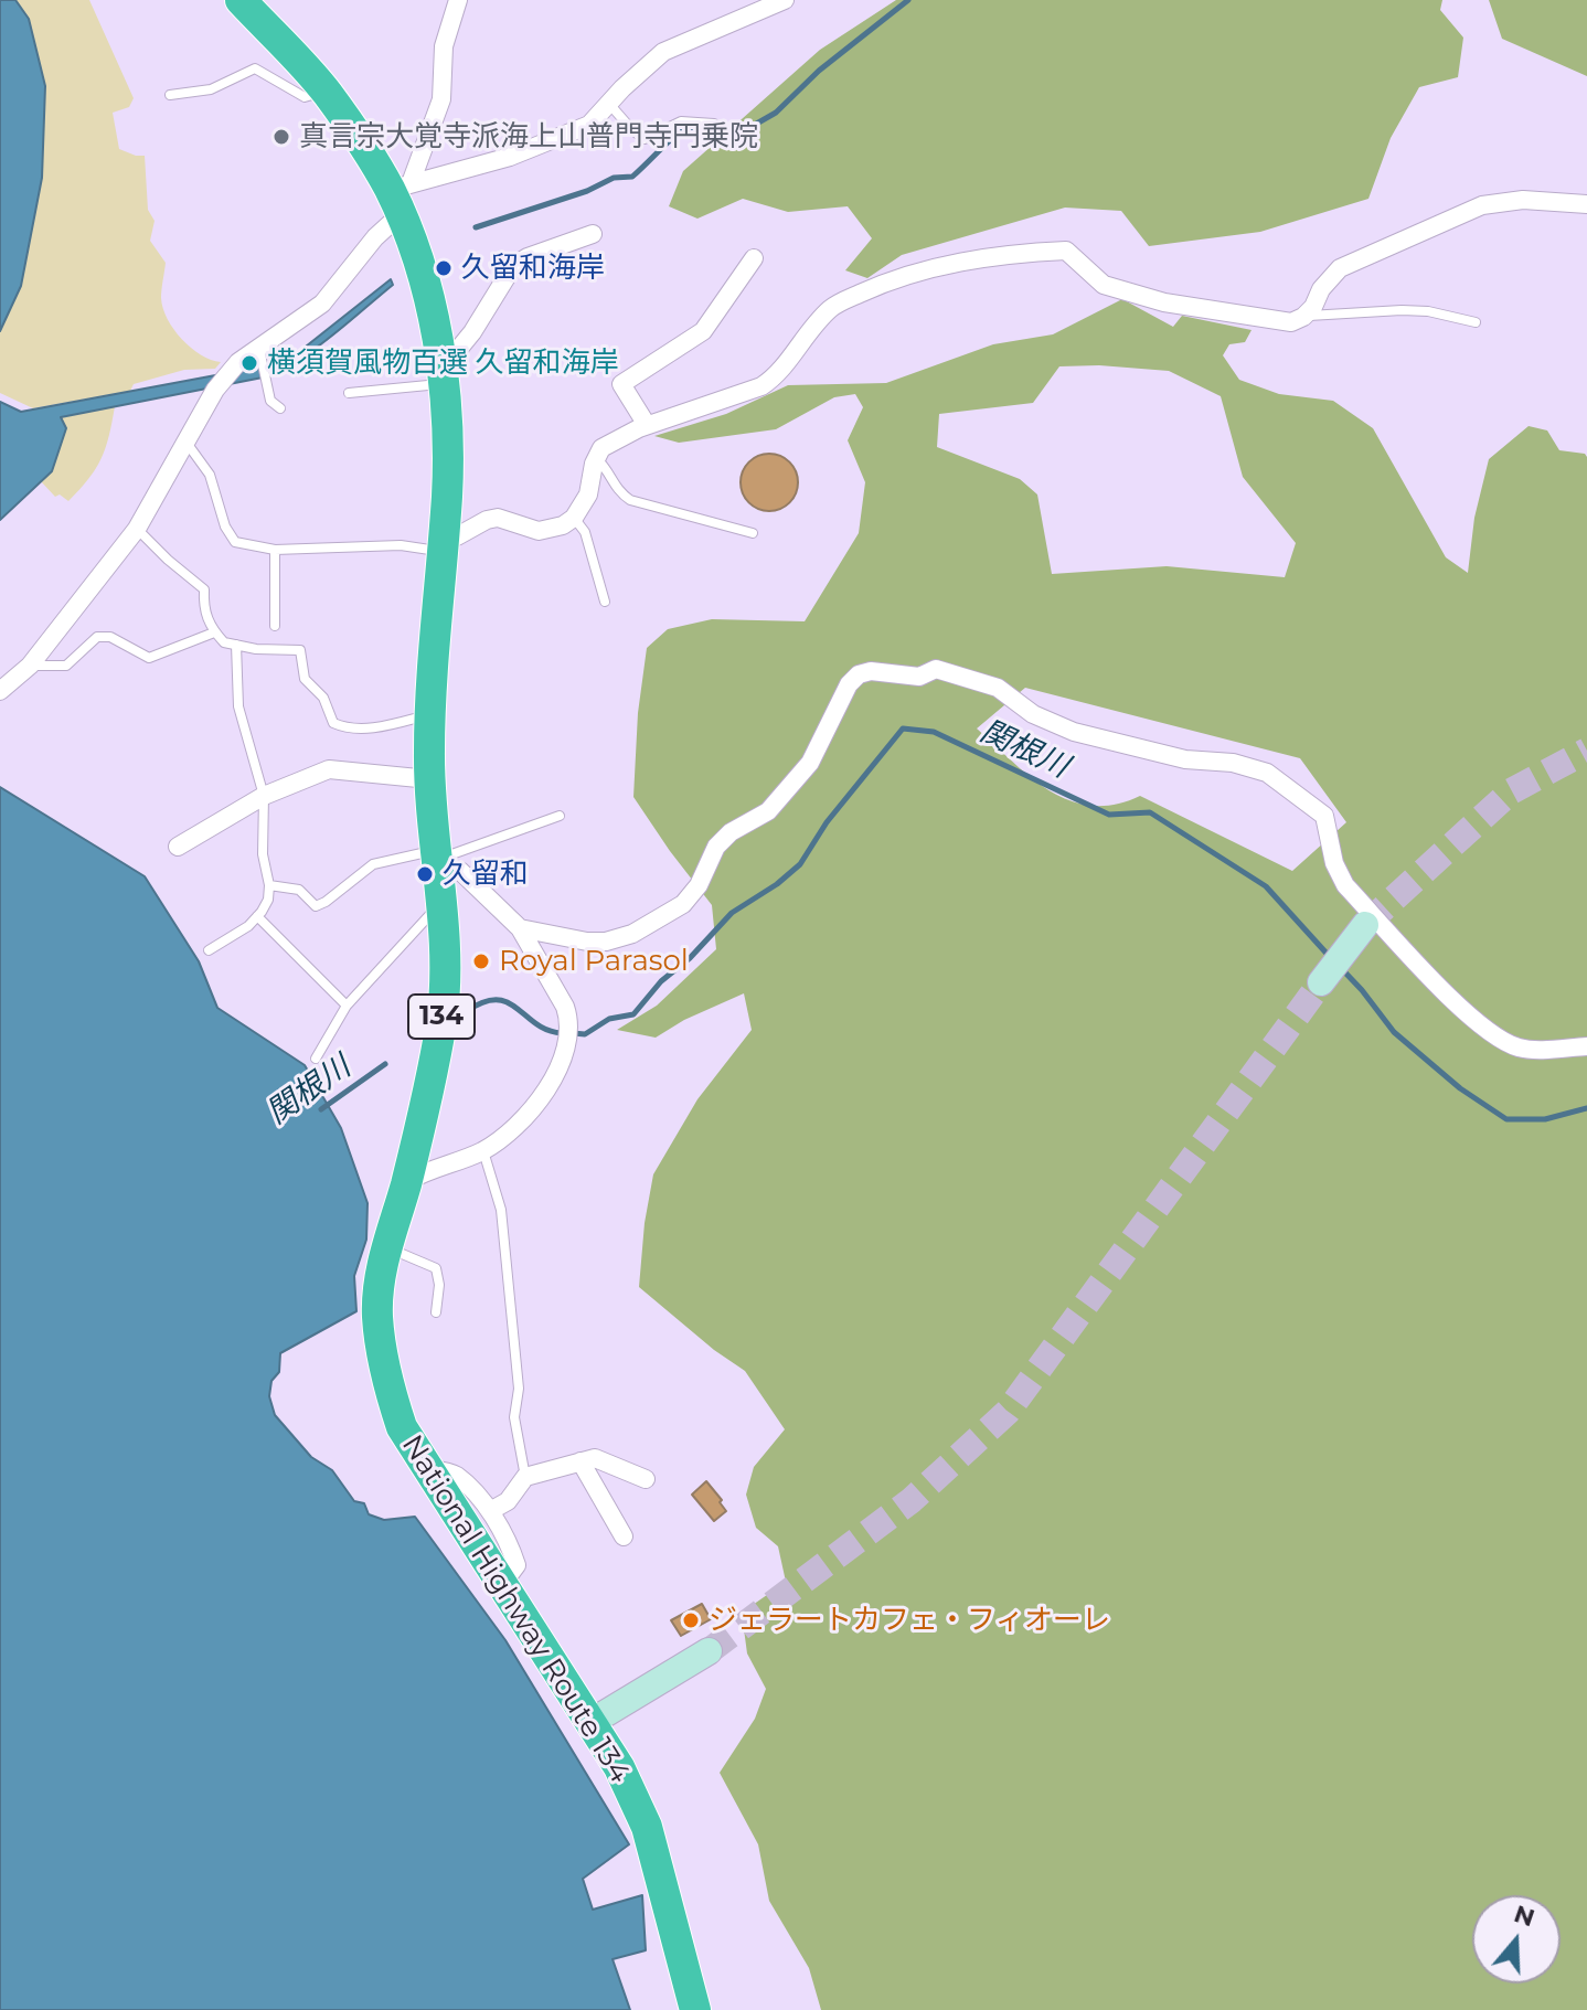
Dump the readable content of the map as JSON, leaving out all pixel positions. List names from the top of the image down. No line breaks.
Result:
{"streets":{"highway":["134","National Highway Route 134"]},"water":["関根川"],"places":["真言宗大覚寺派海上山普門寺円乗院","久留和海岸","横須賀風物百選 久留和海岸","久留和","Royal Parasol","ジェラートカフェ・フィオーレ"],"north":"top"}
